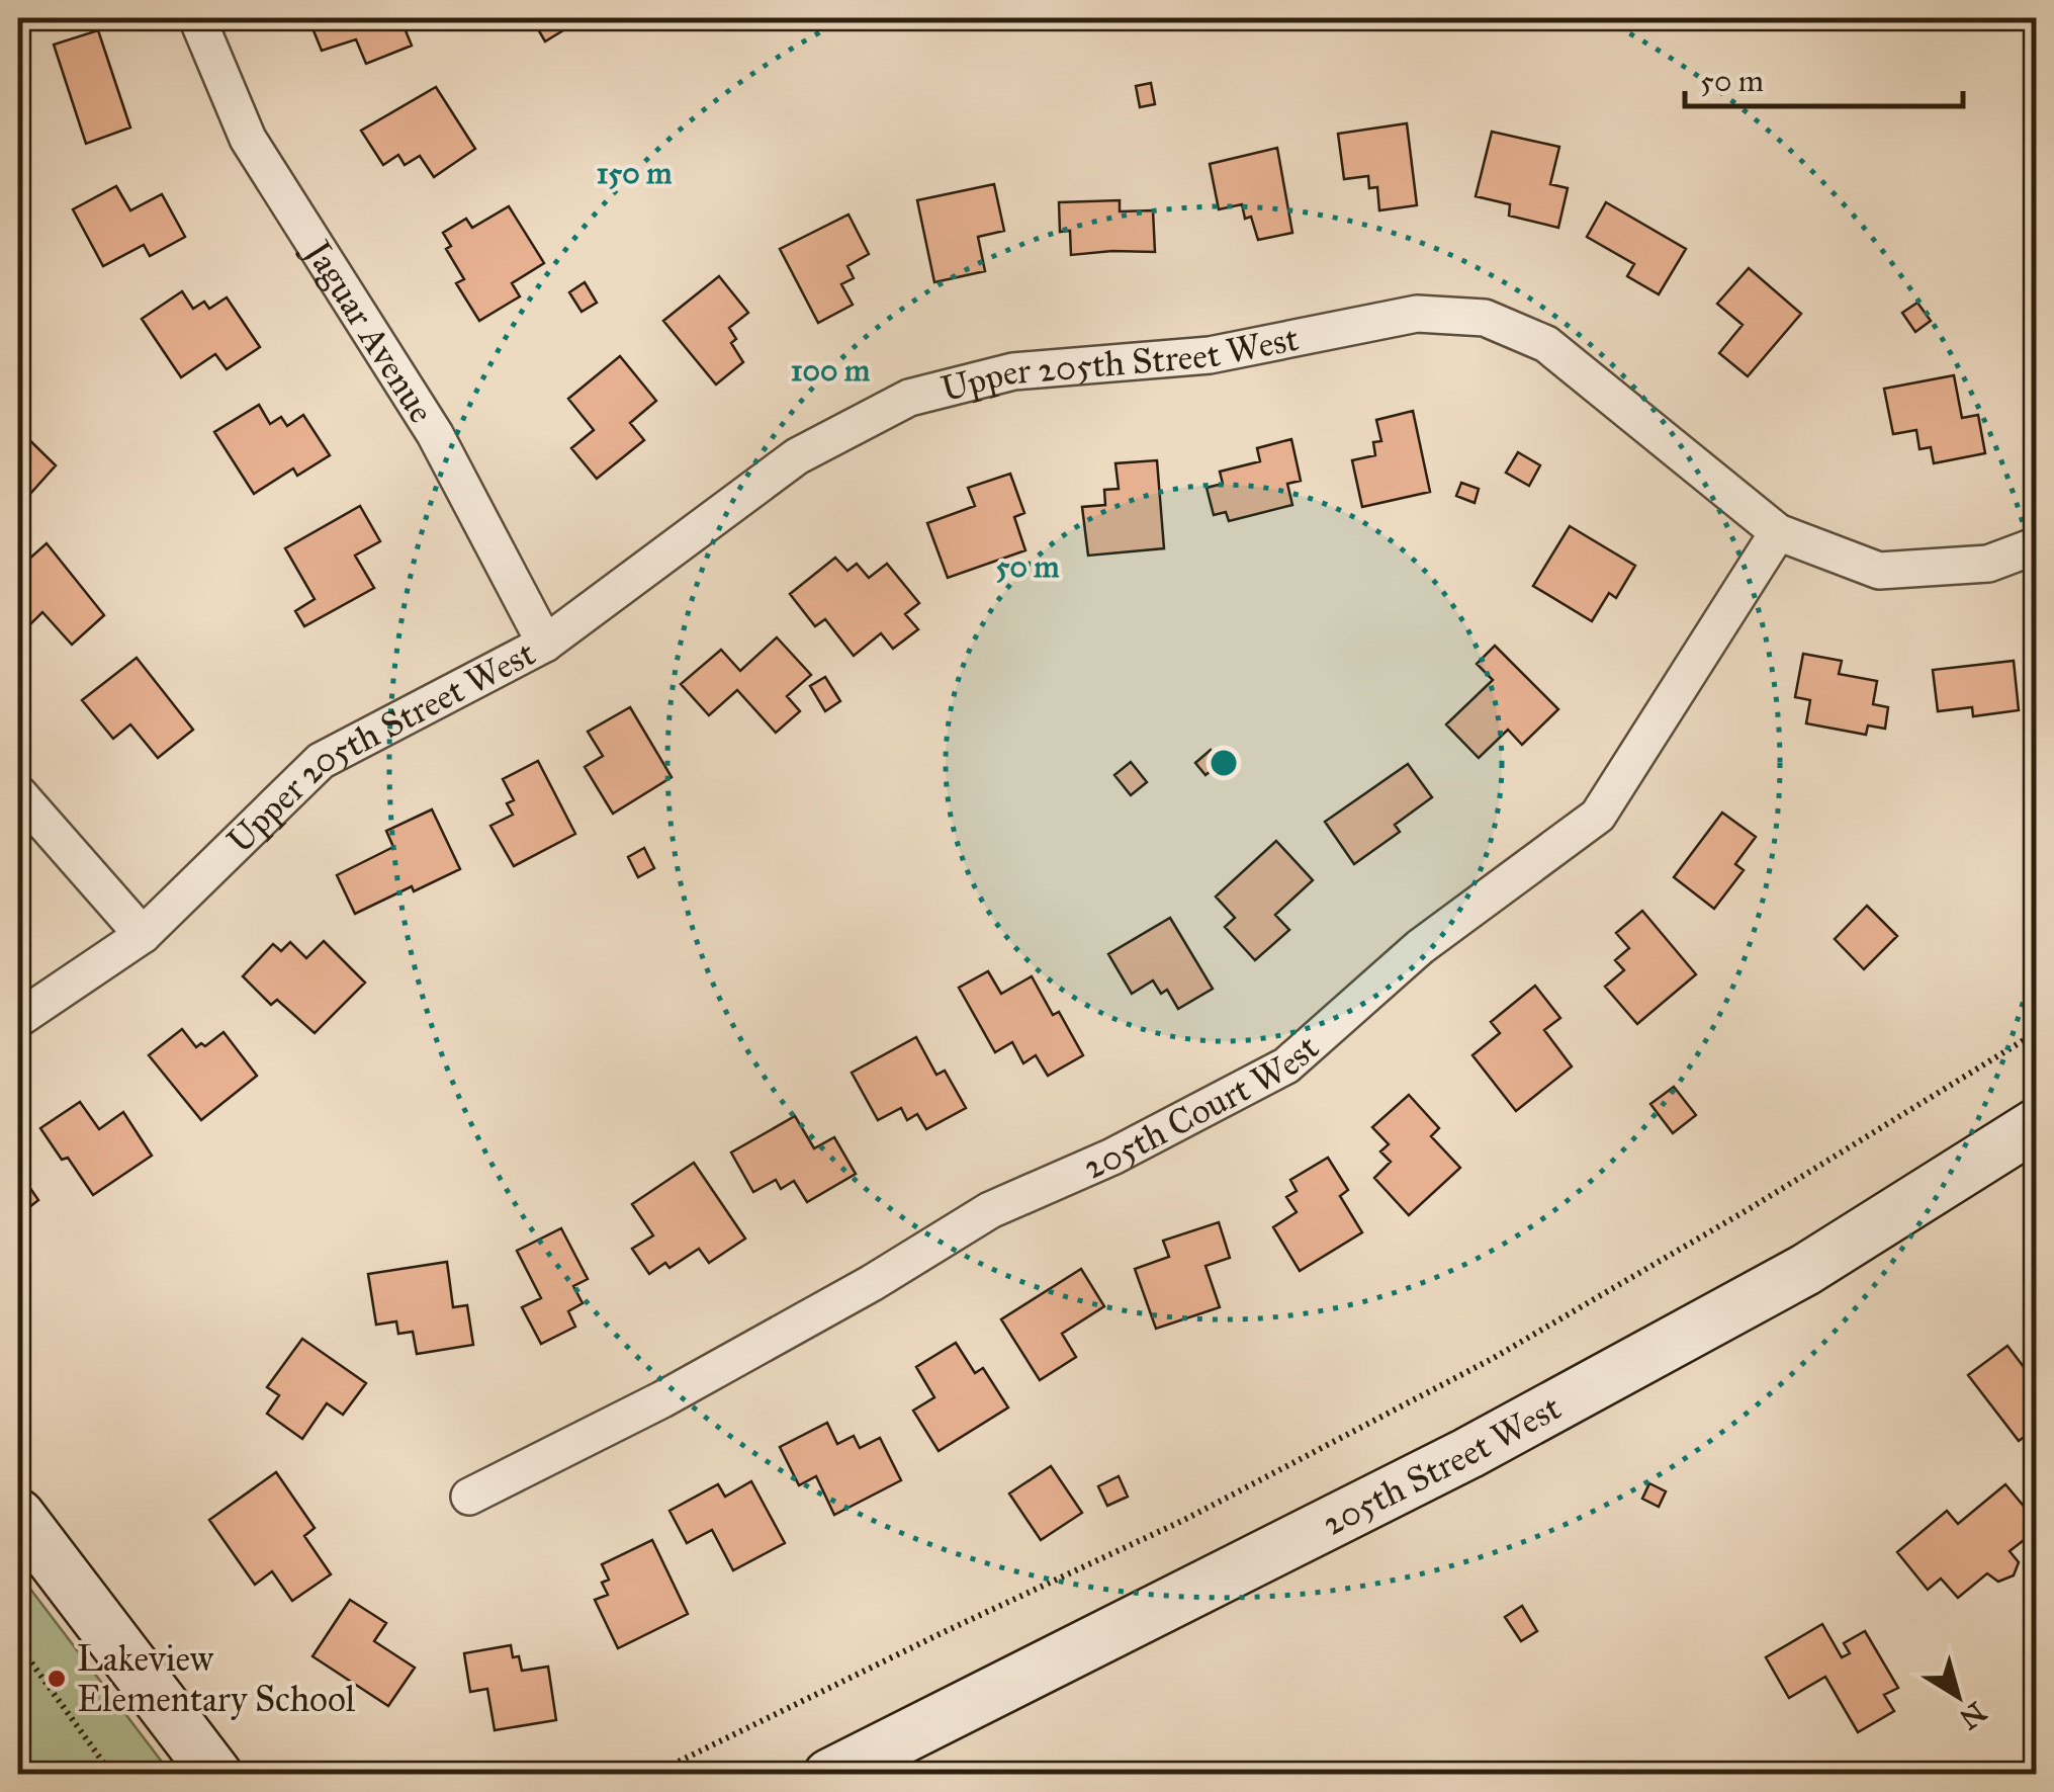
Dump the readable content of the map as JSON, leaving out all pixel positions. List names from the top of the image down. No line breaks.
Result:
{"streets":{"street":["Jaguar Avenue","Upper 205th Street West","205th Court West","205th Street West"]},"crossings":[["Jaguar Avenue","Upper 205th Street West"],["Upper 205th Street West","205th Court West"]],"places":["Lakeview Elementary School"],"scale_bar":"50 m","north":"bottom right","rings":["150 m","100 m","50 m"]}
